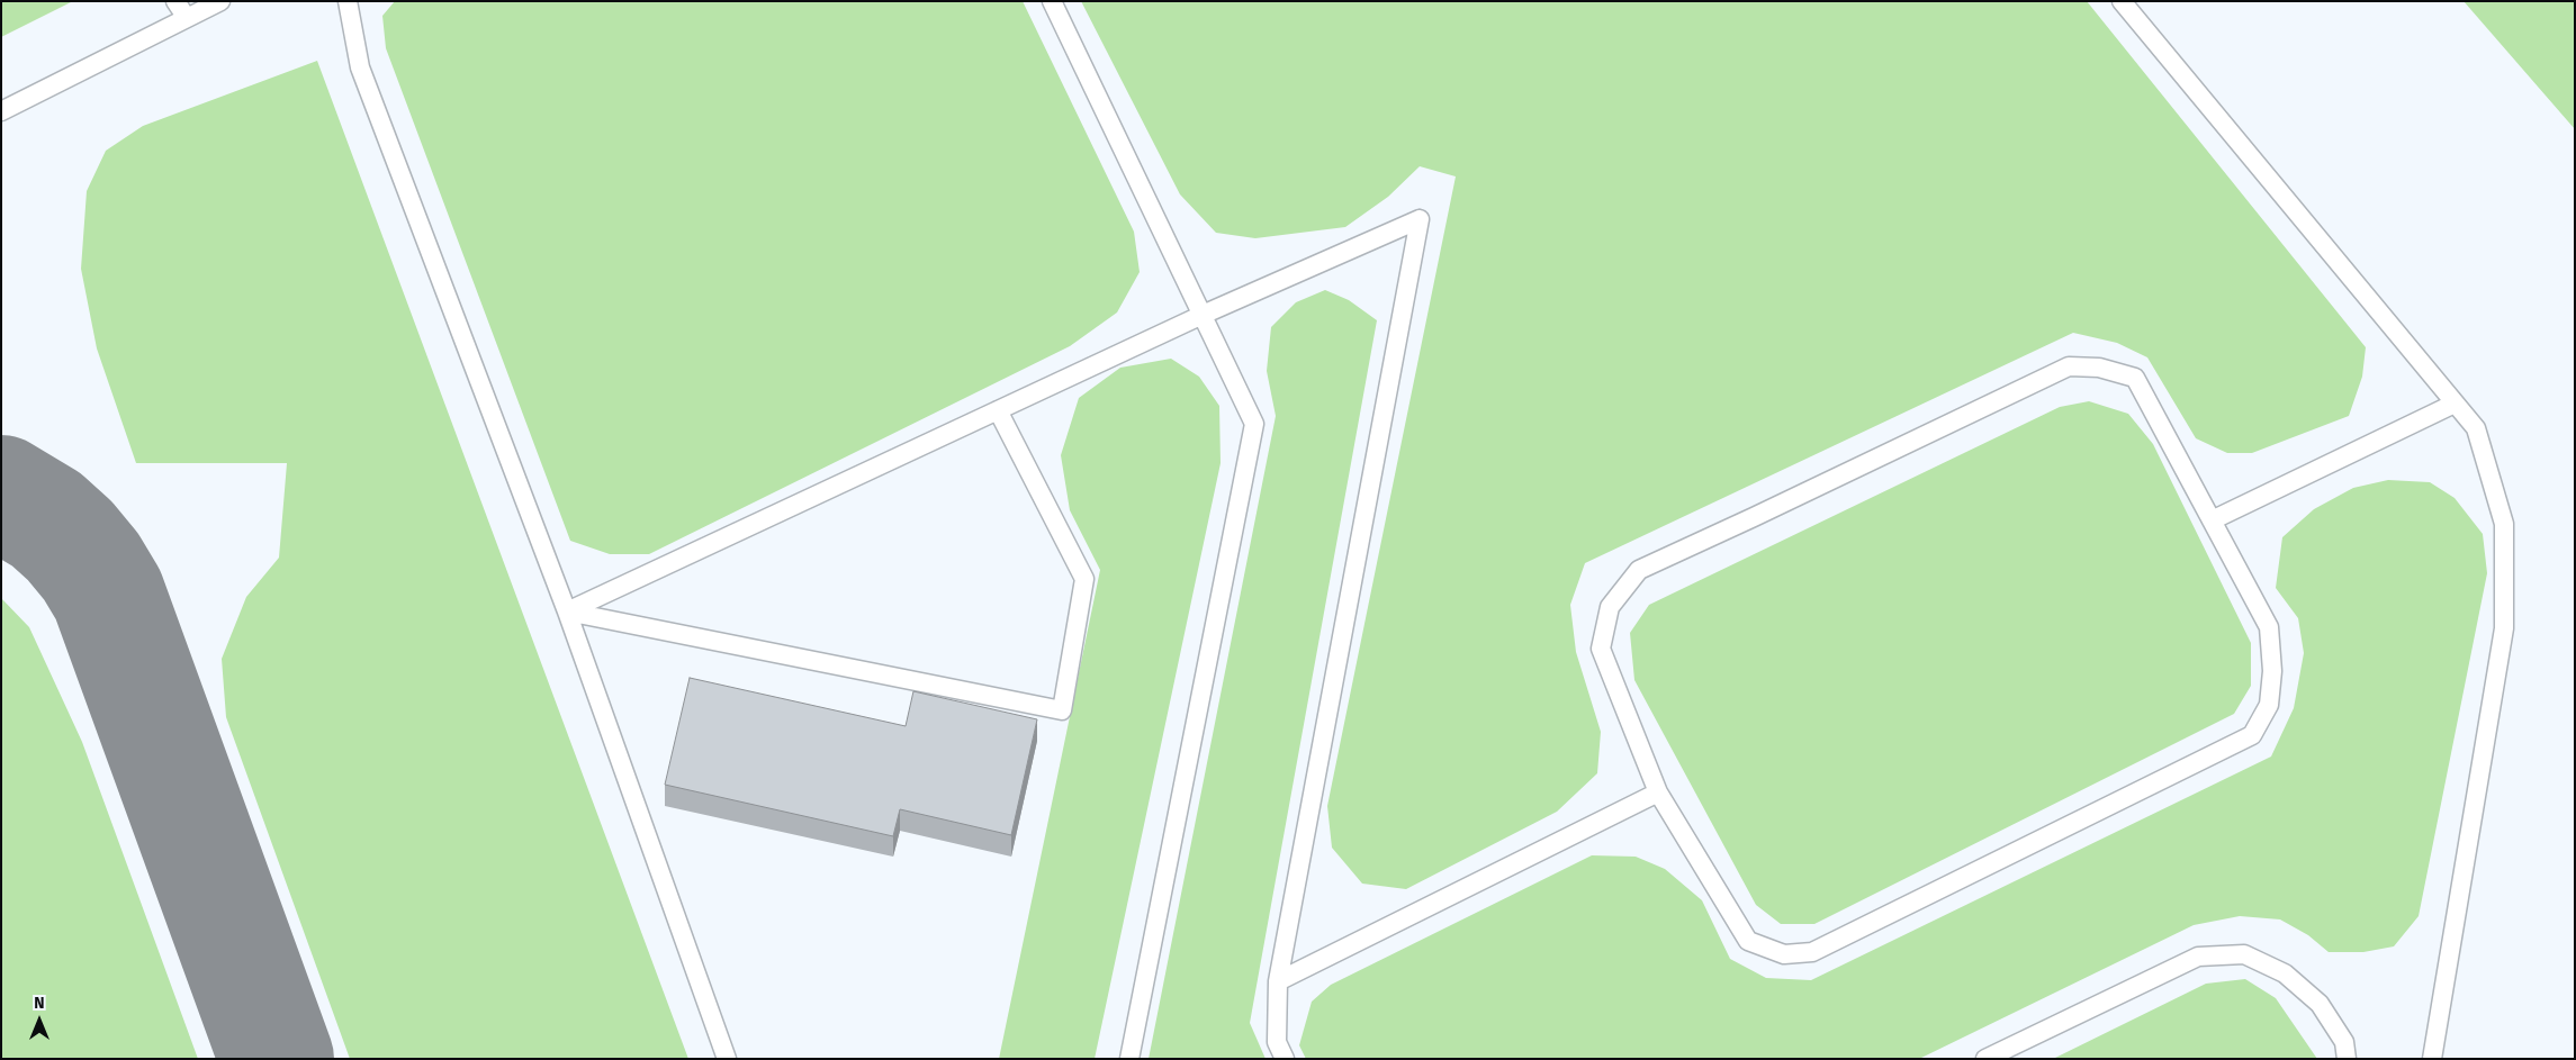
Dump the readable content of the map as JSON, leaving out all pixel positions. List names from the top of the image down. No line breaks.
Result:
{"north":"top"}
